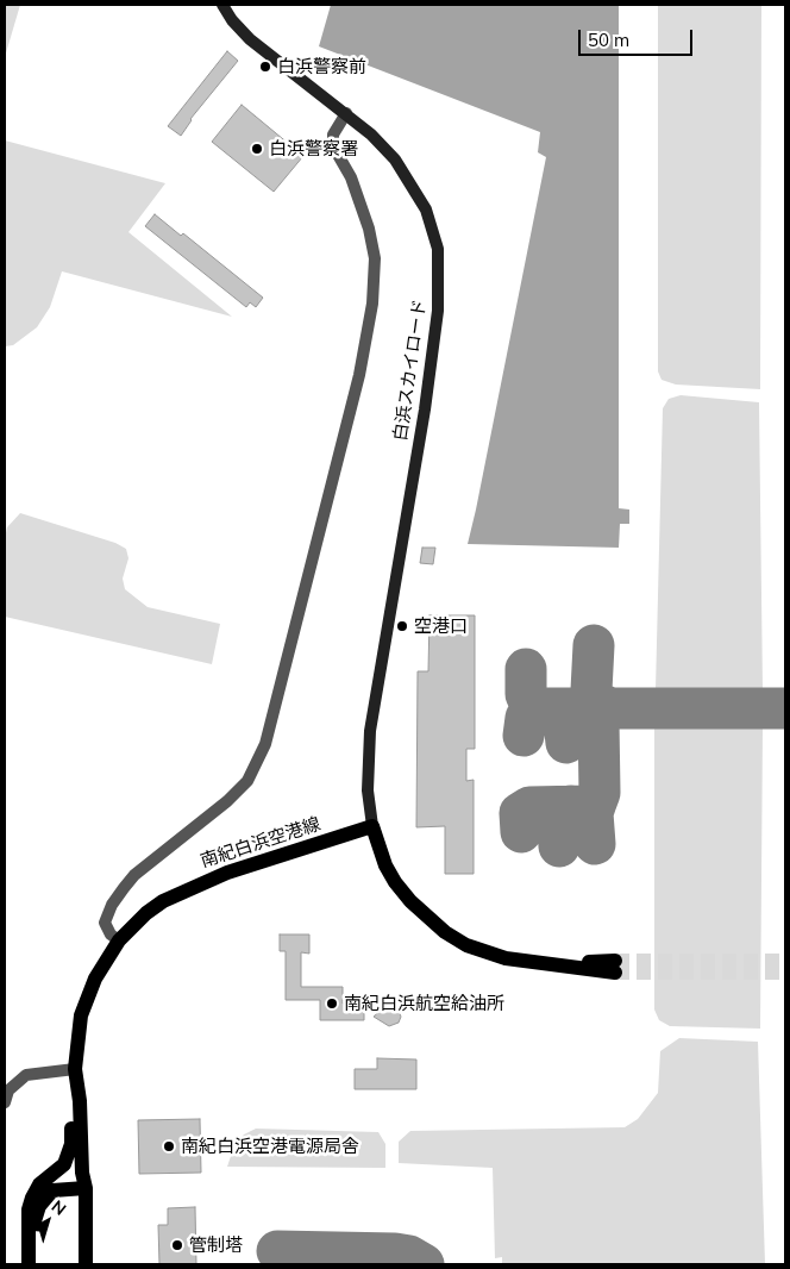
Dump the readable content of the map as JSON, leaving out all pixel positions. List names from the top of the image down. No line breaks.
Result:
{"streets":{"main road":["南紀白浜空港線"],"street":["白浜スカイロード"]},"crossings":[["白浜スカイロード","南紀白浜空港線"]],"places":["白浜警察前","白浜警察署","空港口","南紀白浜航空給油所","南紀白浜空港電源局舎","管制塔"],"scale_bar":"50 m","north":"top right"}
